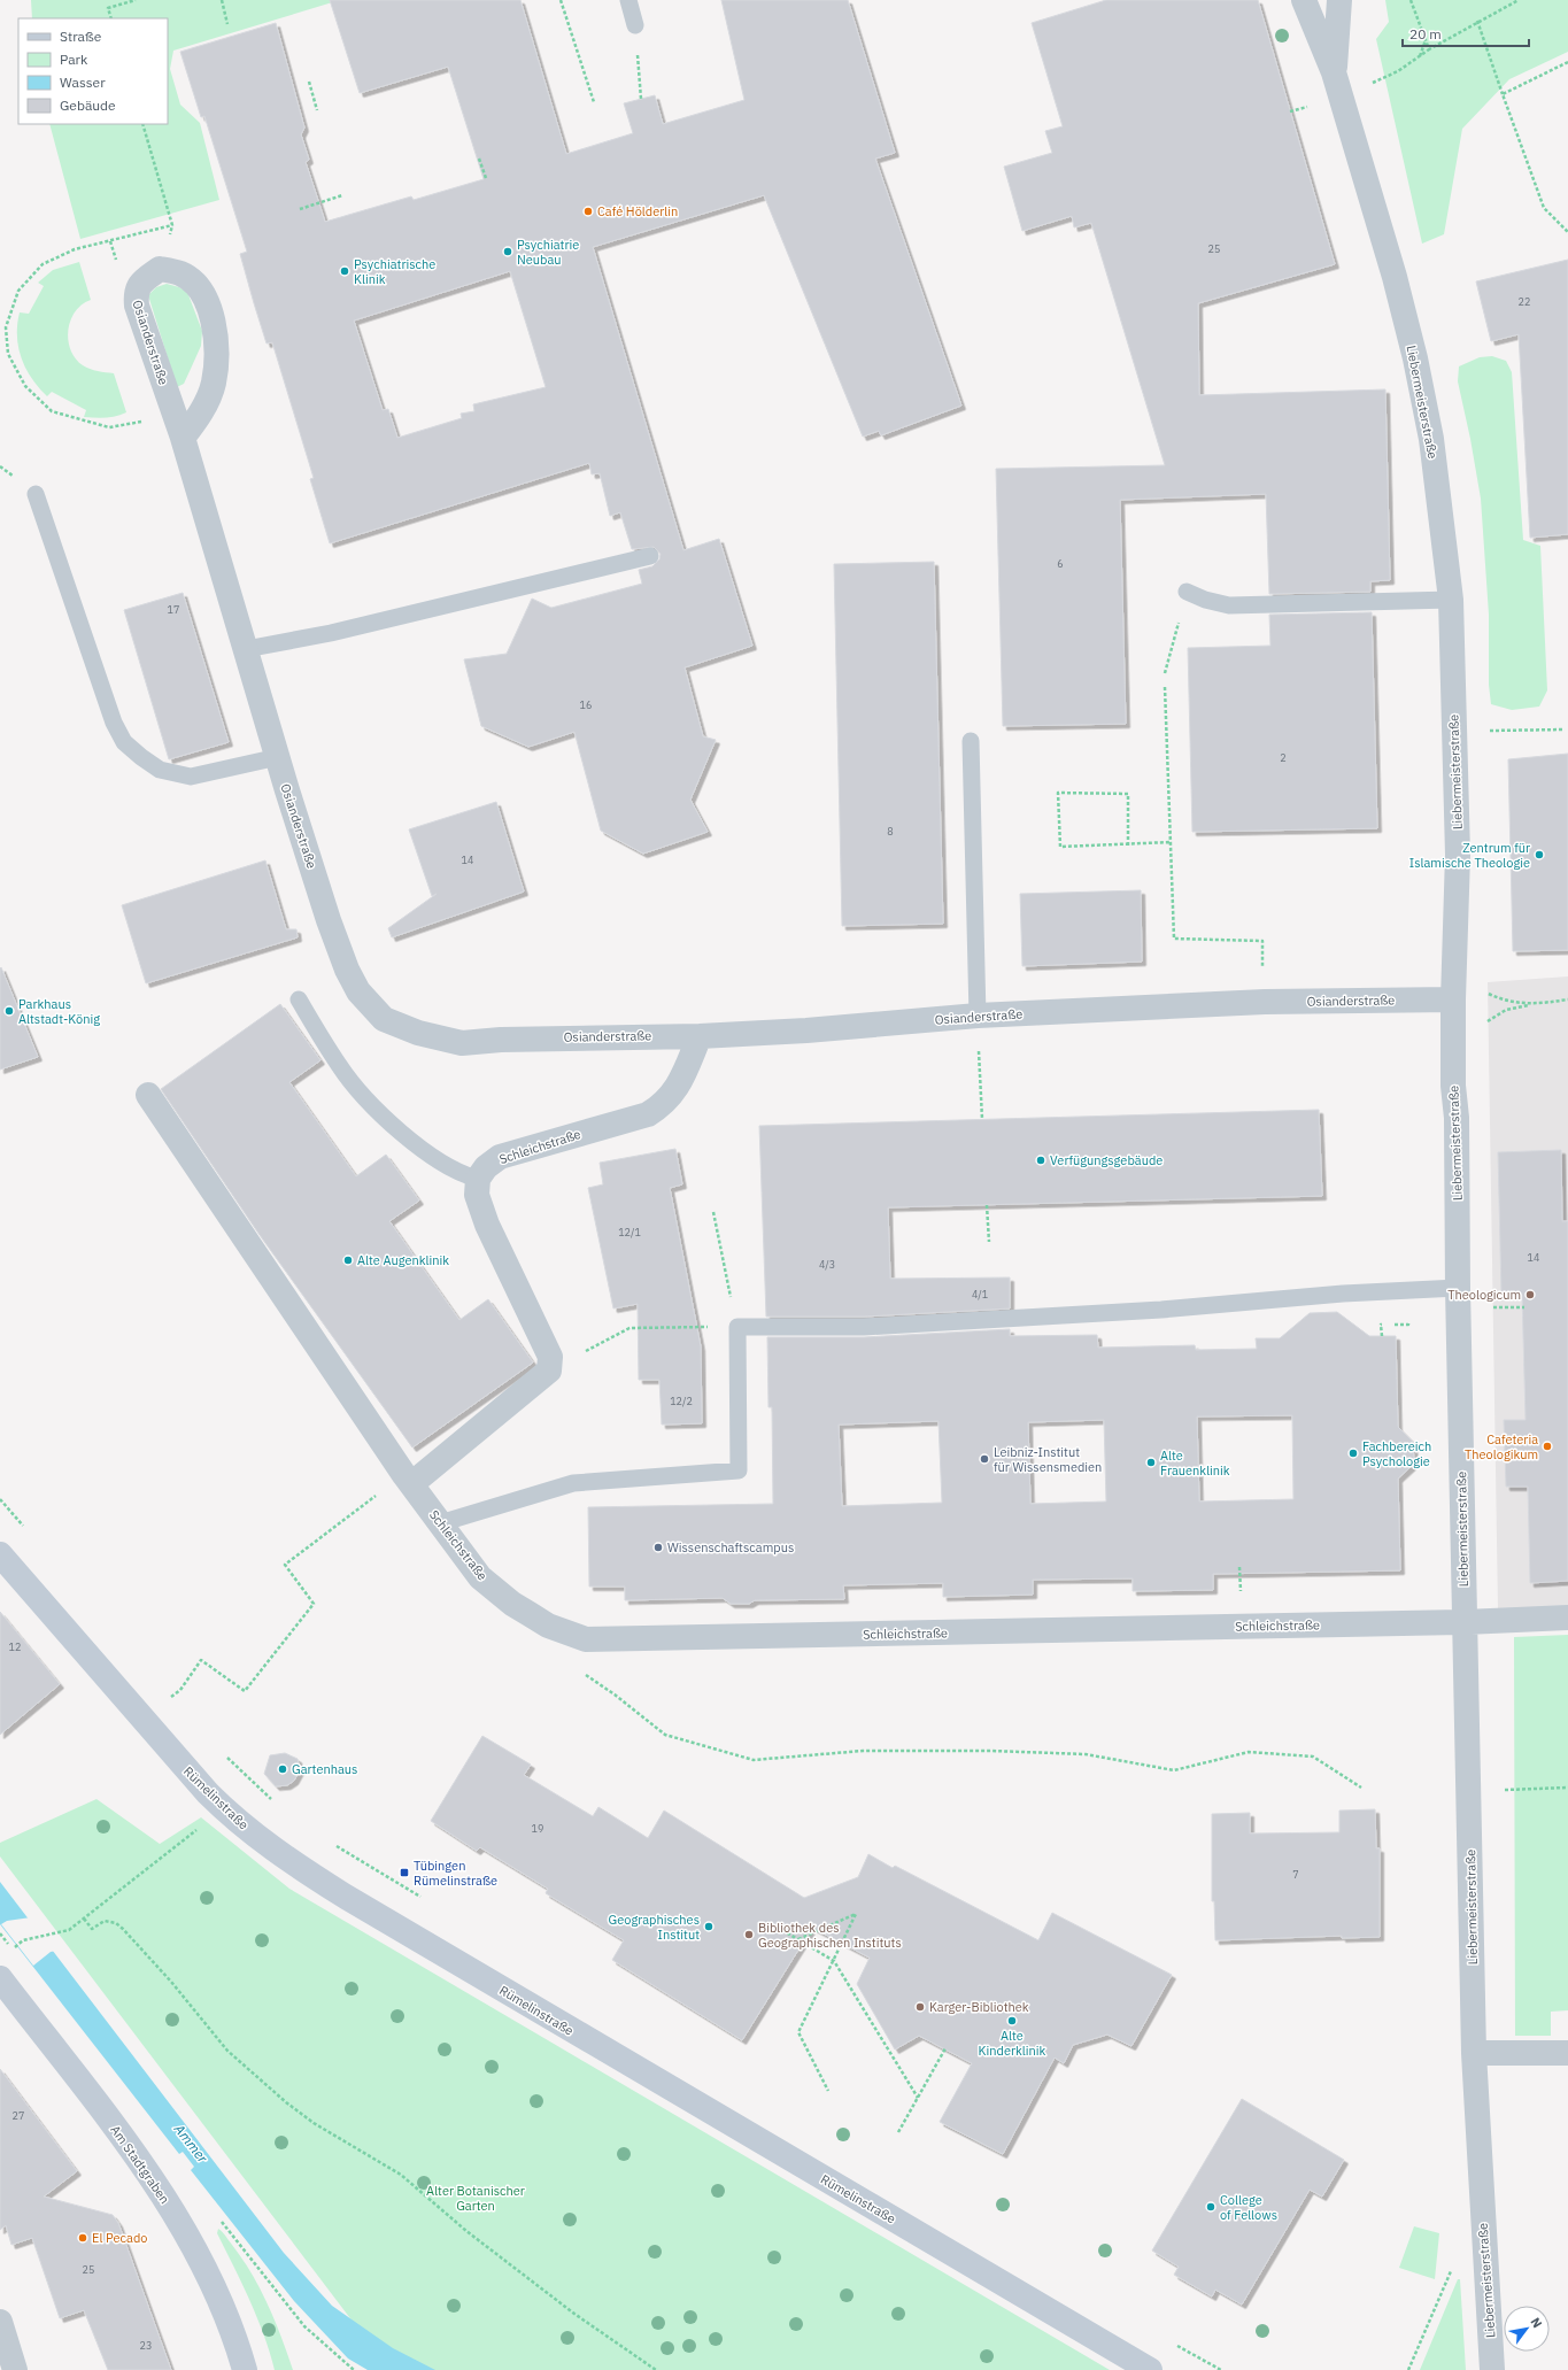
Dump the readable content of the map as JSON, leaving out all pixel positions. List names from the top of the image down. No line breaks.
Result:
{"streets":{"main road":["Rümelinstraße","Am Stadtgraben"],"street":["Osianderstraße","Liebermeisterstraße","Schleichstraße"]},"crossings":[["Osianderstraße","Liebermeisterstraße"],["Osianderstraße","Schleichstraße"],["Liebermeisterstraße","Schleichstraße"]],"water":["Ammer"],"parks":["Alter Botanischer Garten"],"places":{"other":["Café Hölderlin","Psychiatrie Neubau","Psychiatrische Klinik","Zentrum für Islamische Theologie","Parkhaus Altstadt-König","Verfügungsgebäude","Alte Augenklinik","Theologicum","Cafeteria Theologikum","Fachbereich Psychologie","Leibniz-Institut für Wissensmedien","Alte Frauenklinik","Wissenschaftscampus","Gartenhaus","Geographisches Institut","Bibliothek des Geographischen Instituts","Karger-Bibliothek","Alte Kinderklinik","College of Fellows","El Pecado"],"transit":["Tübingen Rümelinstraße"]},"house_numbers":["25","22","6","17","16","2","8","14","12/1","14","4/3","4/1","12/2","12","19","7","27","25","23"],"legend":["Straße","Park","Wasser","Gebäude"],"scale_bar":"20 m","north":"top right"}
